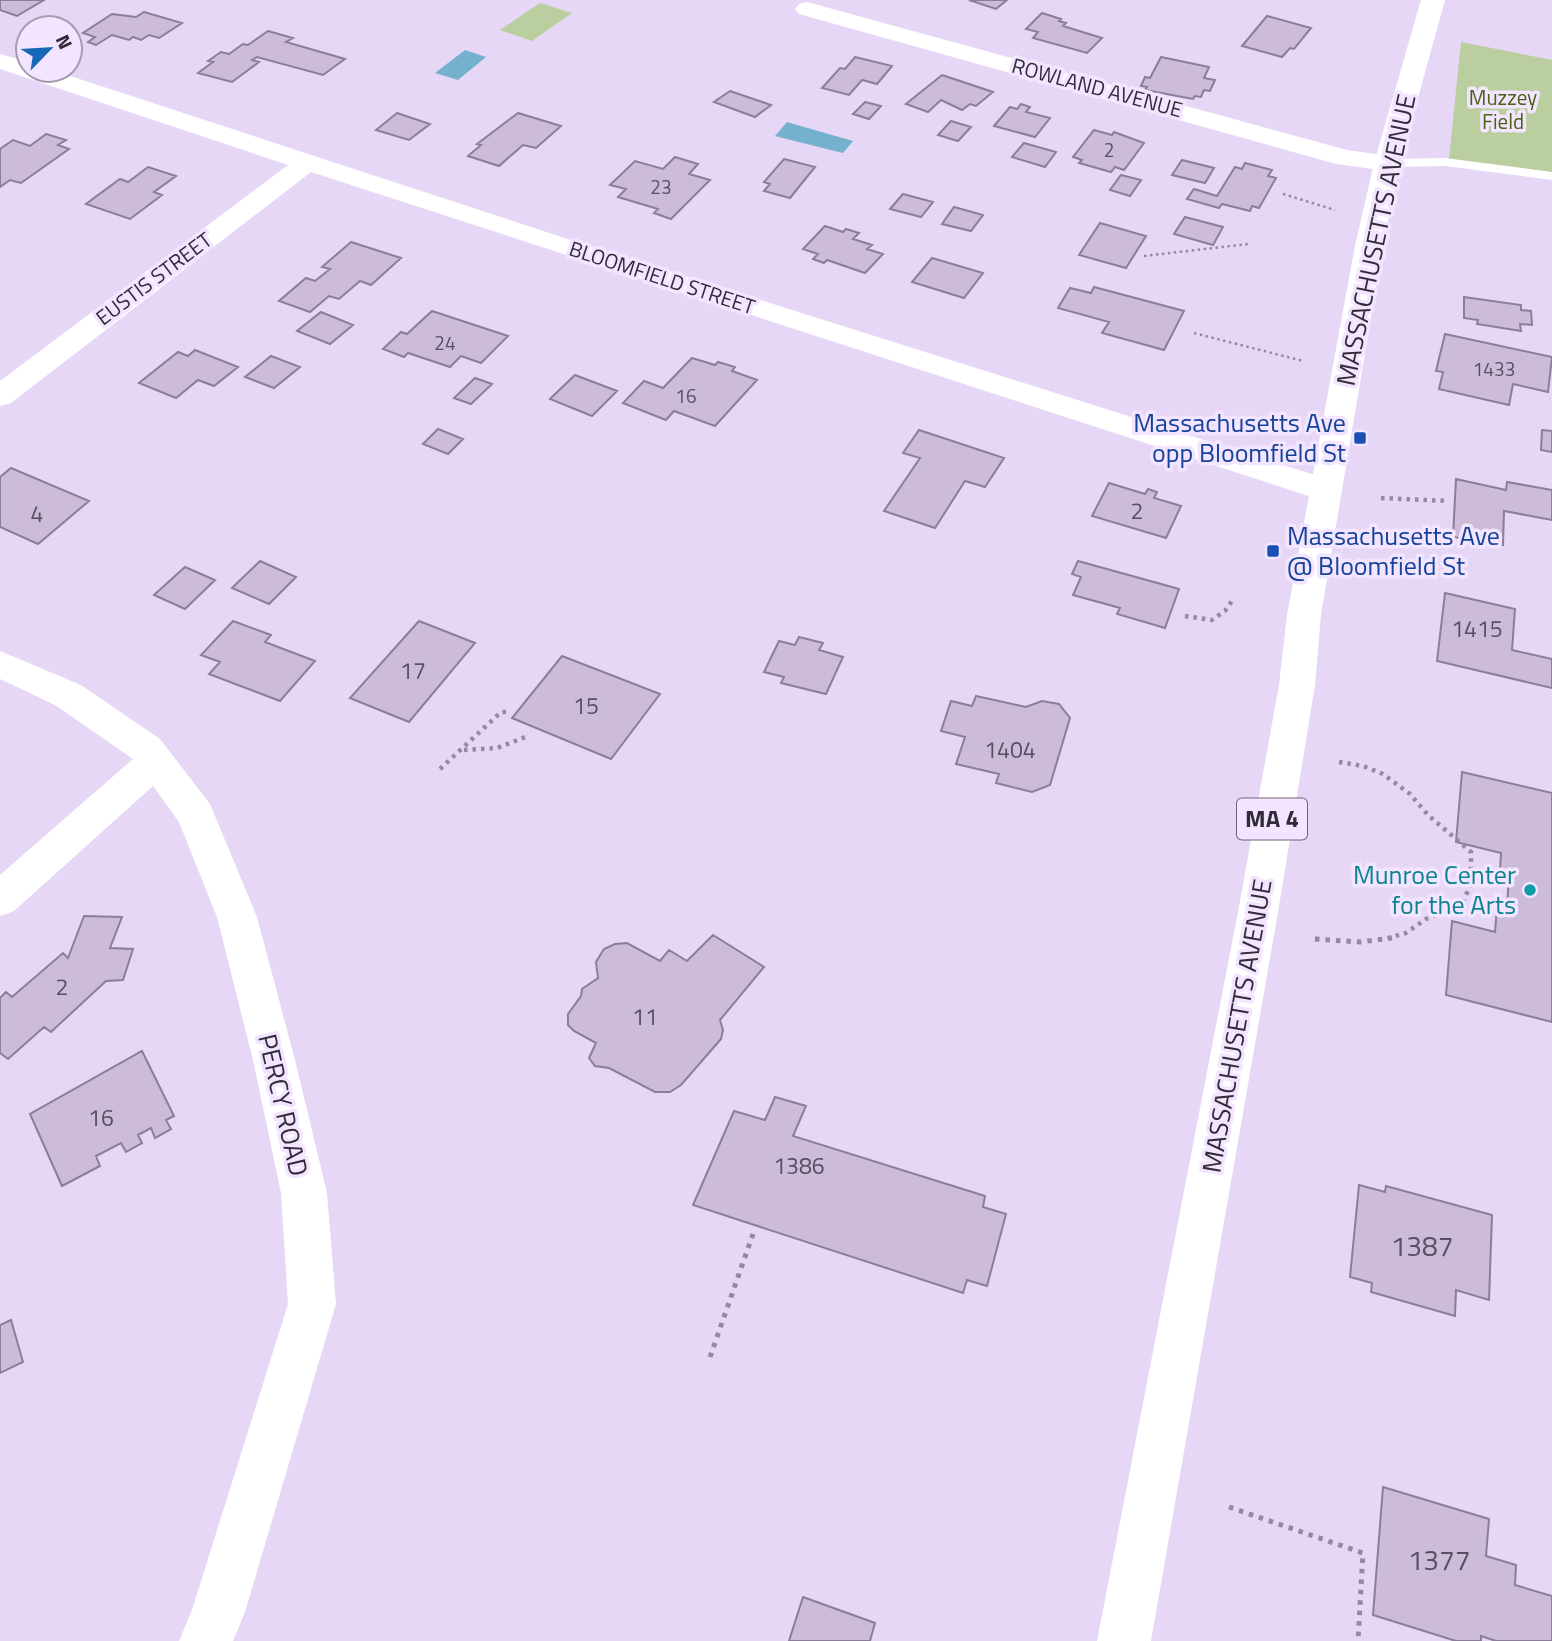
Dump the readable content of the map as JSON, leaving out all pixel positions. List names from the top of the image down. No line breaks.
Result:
{"streets":{"street":["ROWLAND AVENUE","MASSACHUSETTS AVENUE","BLOOMFIELD STREET","EUSTIS STREET","MA 4","PERCY ROAD"]},"crossings":[["ROWLAND AVENUE","MASSACHUSETTS AVENUE"],["MASSACHUSETTS AVENUE","BLOOMFIELD STREET"],["BLOOMFIELD STREET","EUSTIS STREET"]],"parks":["Muzzey Field"],"places":{"transit":["Massachusetts Ave opp Bloomfield St","Massachusetts Ave @ Bloomfield St"],"other":["Munroe Center for the Arts"]},"house_numbers":["2","23","24","1433","16","2","4","1415","17","15","1404","2","11","16","1386","1387","1377"],"north":"top right"}
